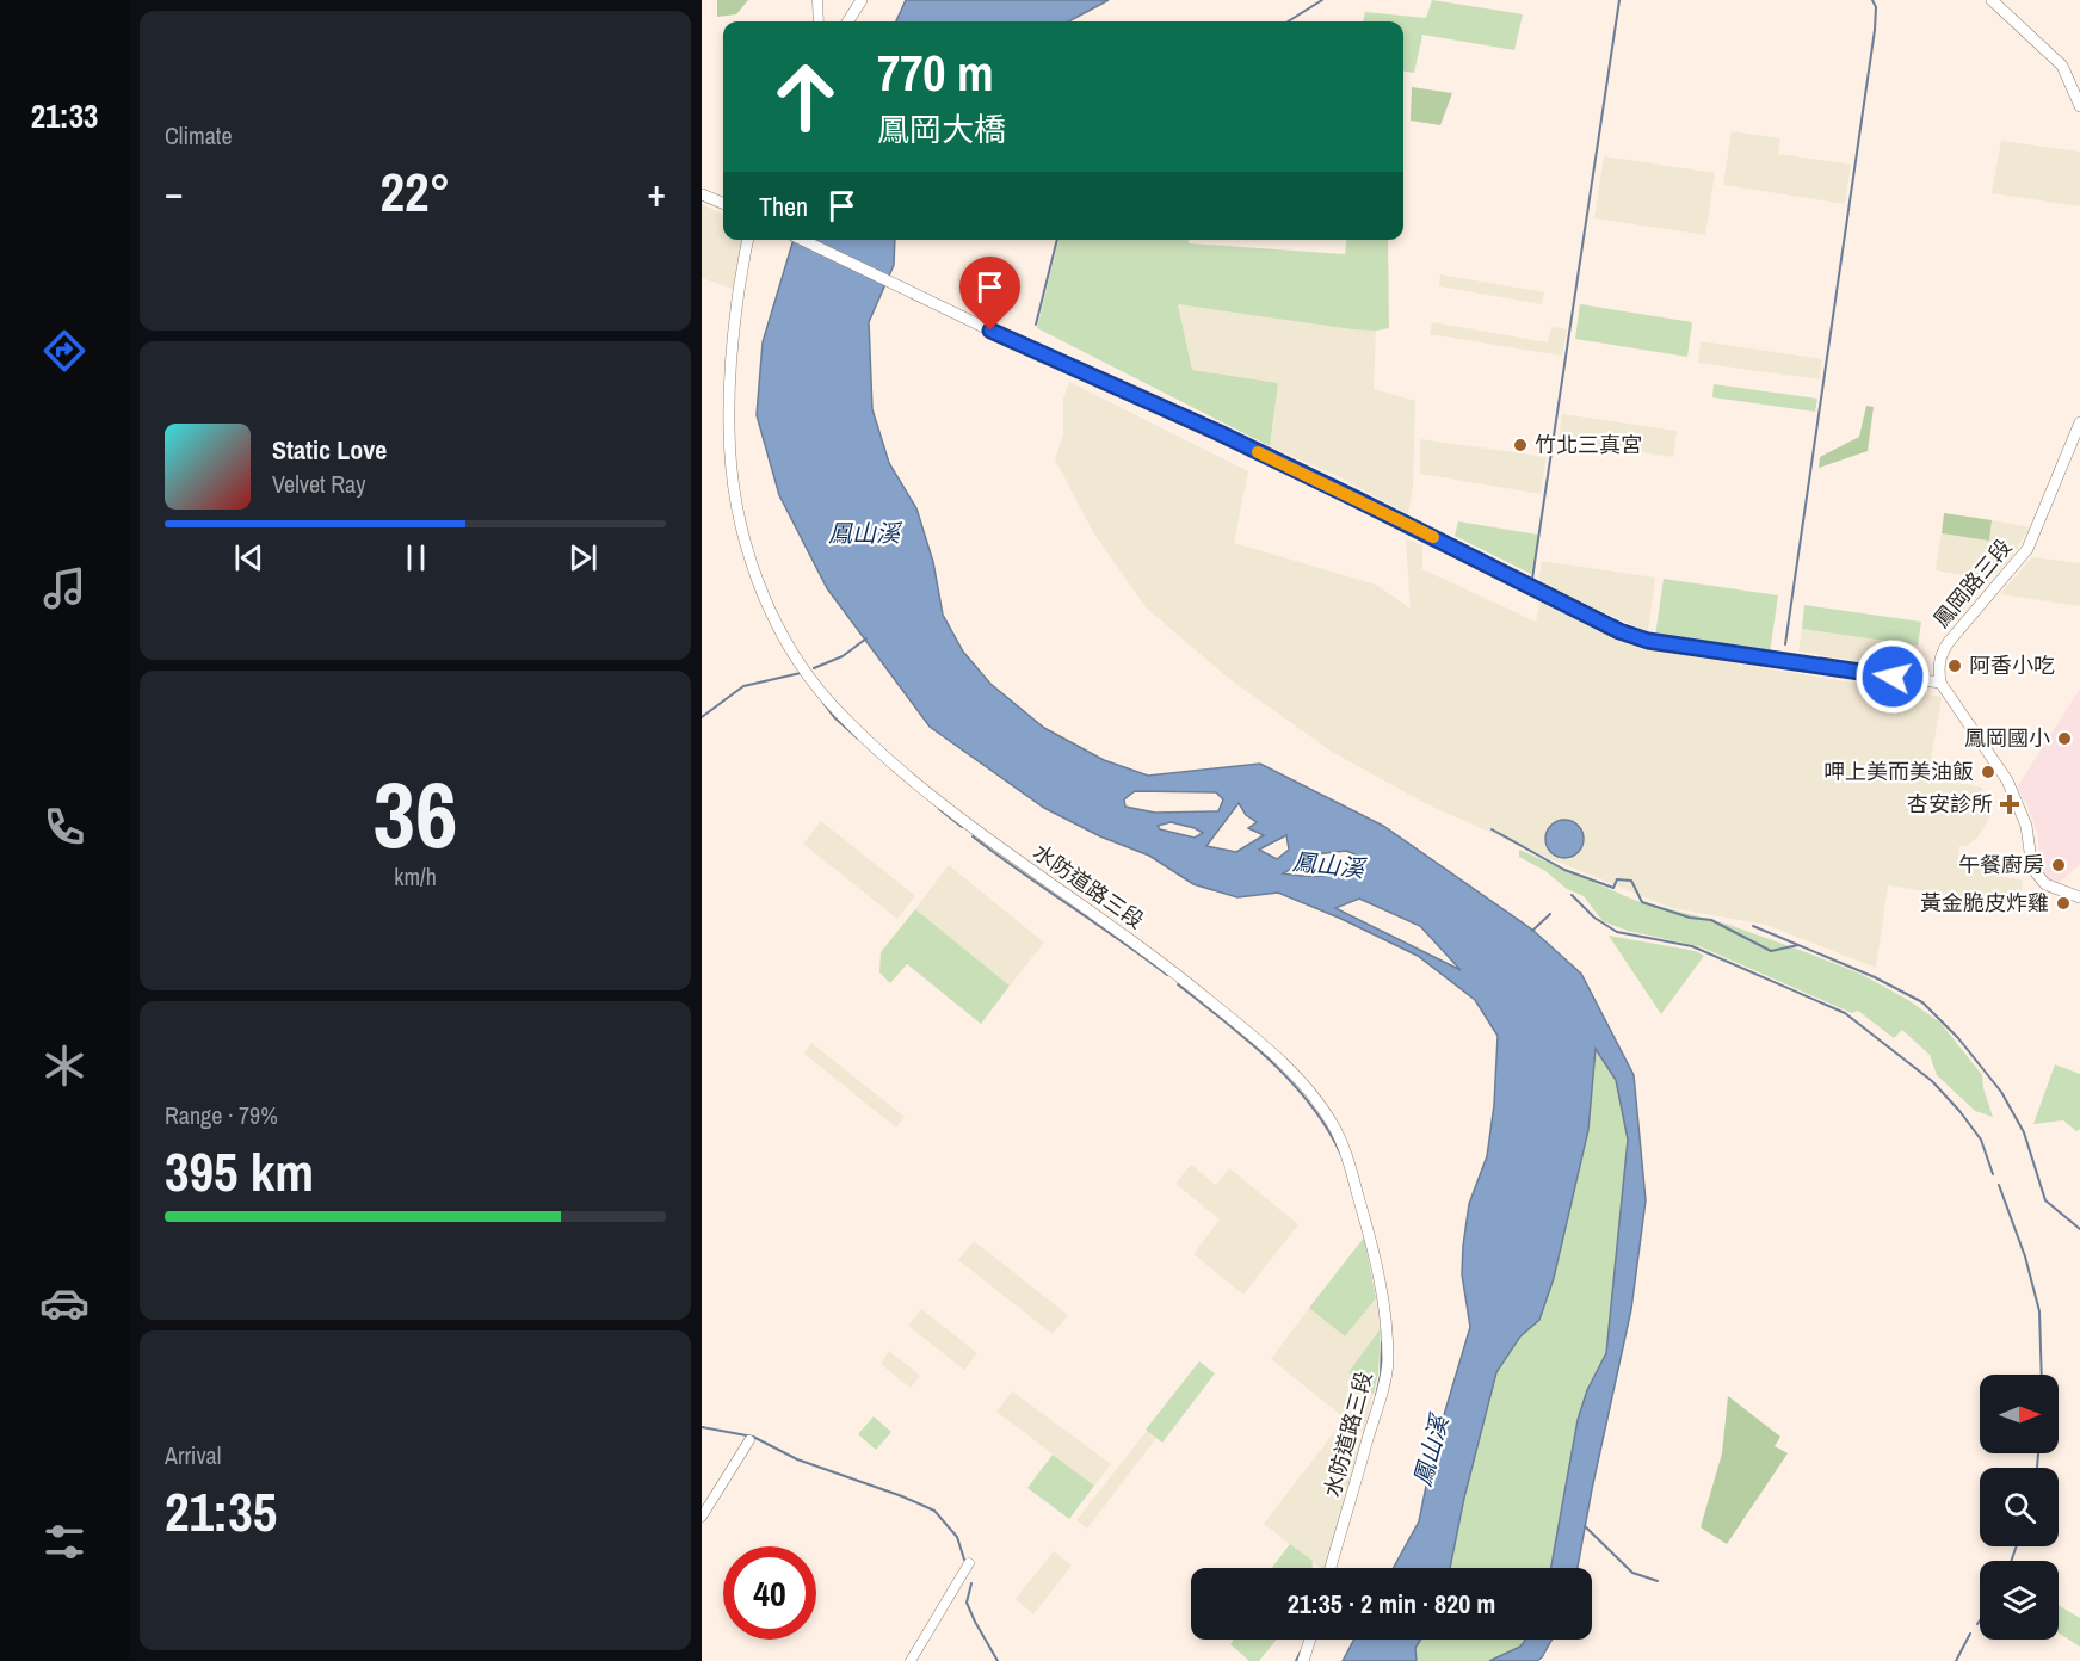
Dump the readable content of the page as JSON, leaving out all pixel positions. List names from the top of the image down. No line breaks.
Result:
{"streets":{"street":["鳳岡路三段","水防道路三段"]},"water":["鳳山溪"],"places":{"other":["竹北三真宮","阿香小吃","鳳岡國小","呷上美而美油飯","午餐廚房","黃金脆皮炸雞"],"health":["杏安診所"]},"north":"right","page":{"tabs":"21:33","tile":["Climate",["36","km/h"],["Range · 79%","395 km"],["Arrival","21:35"]],"turn":["770 m","鳳岡大橋"],"heat":["−","22°","+"],"then":"Then","song":["Static Love","Velvet Ray"],"limit":"40","trip":"21:35 · 2 min · 820 m"}}
